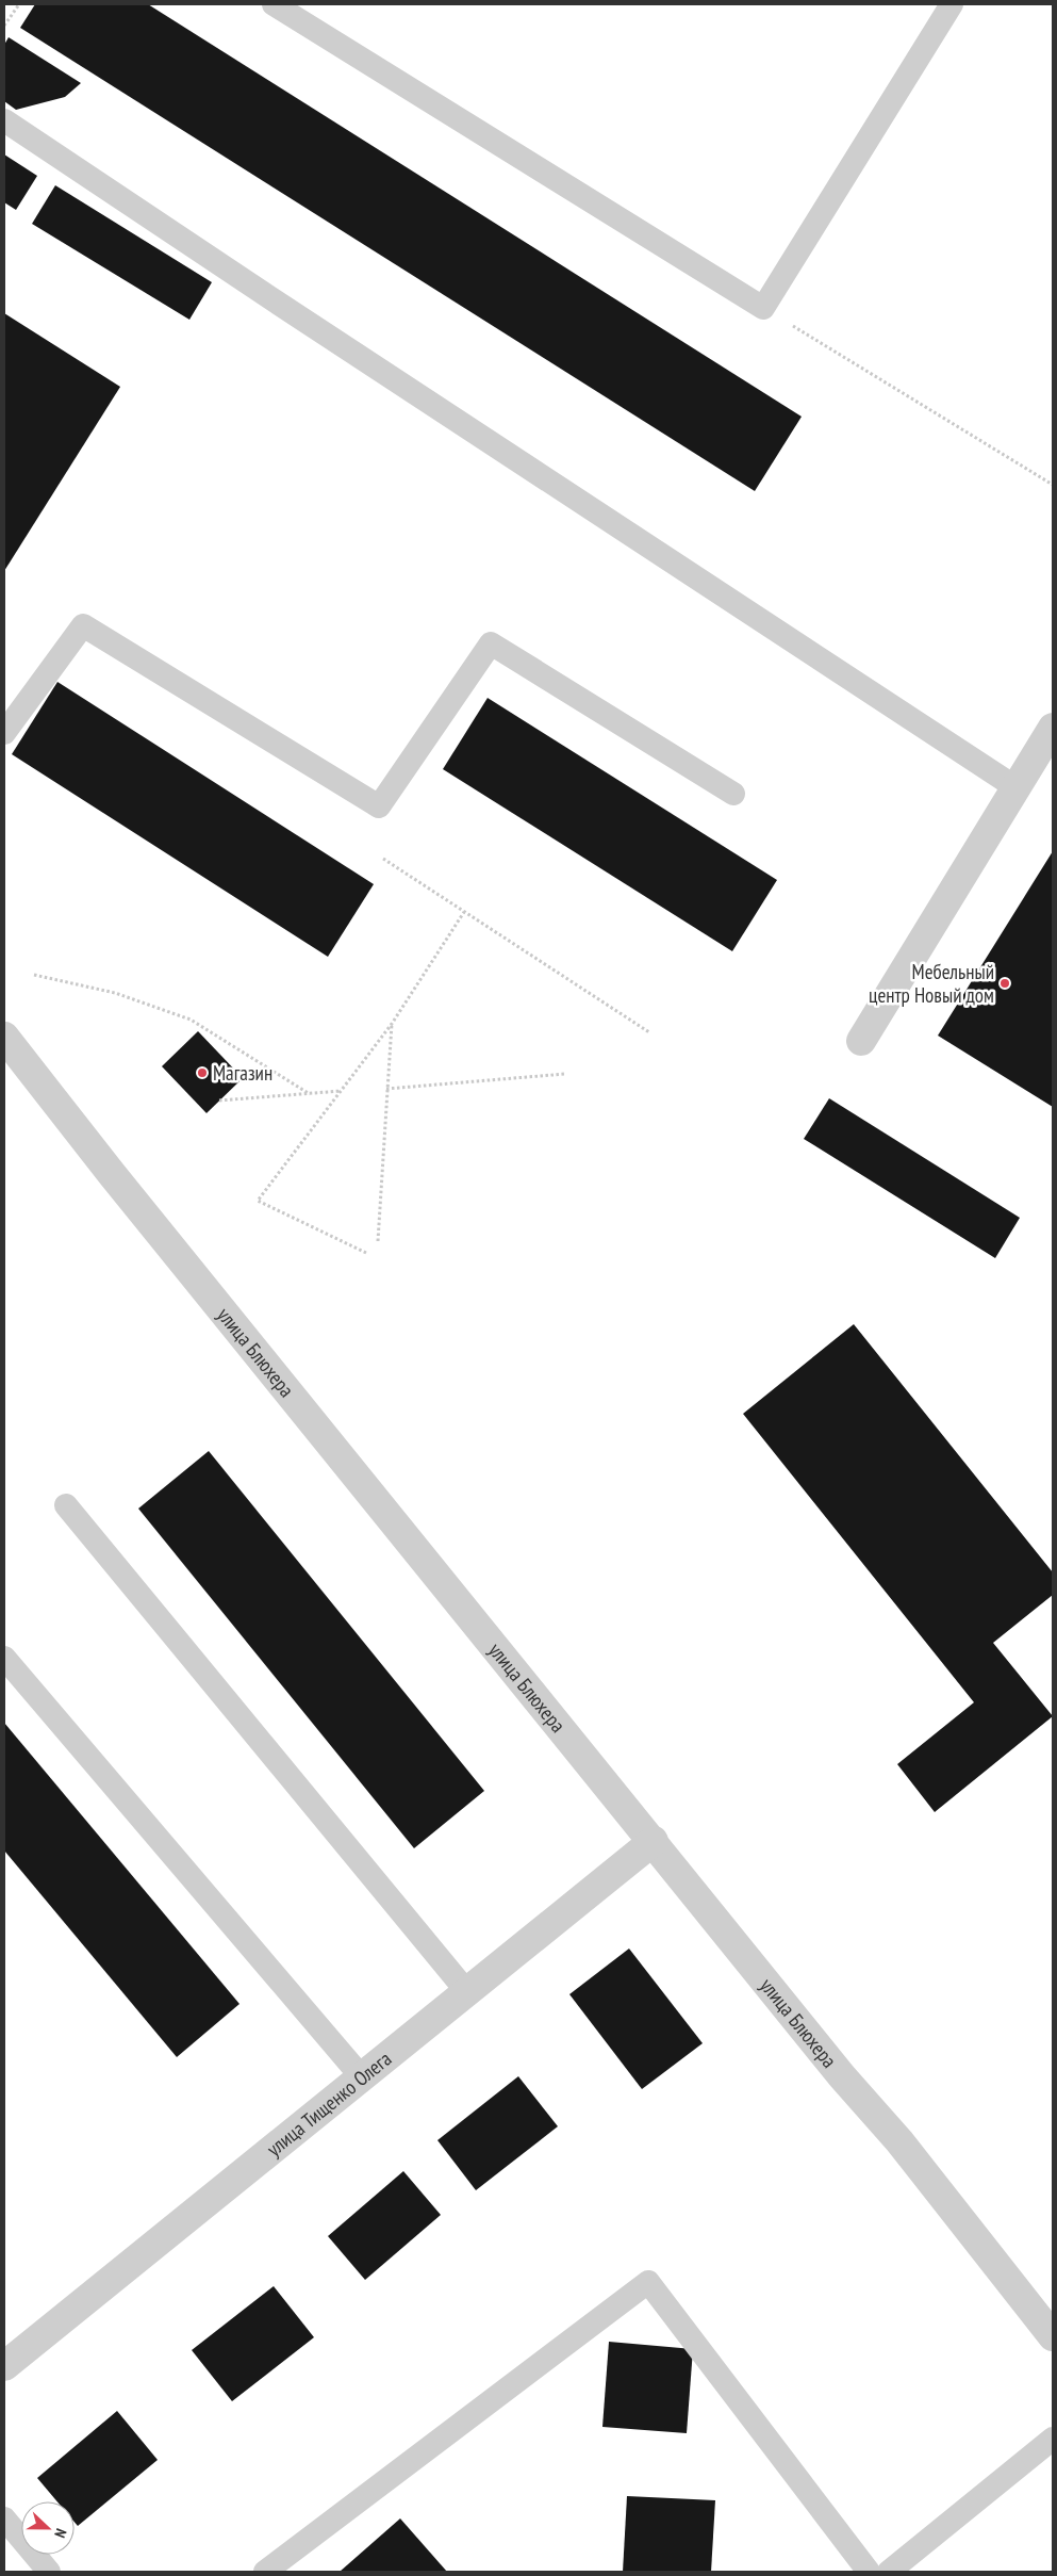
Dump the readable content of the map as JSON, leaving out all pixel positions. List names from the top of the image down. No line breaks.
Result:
{"streets":{"street":["улица Блюхера","улица Тищенко Олега"]},"crossings":[["улица Блюхера","улица Тищенко Олега"]],"places":["Мебельный центр Новый дом","Магазин"],"north":"right"}
